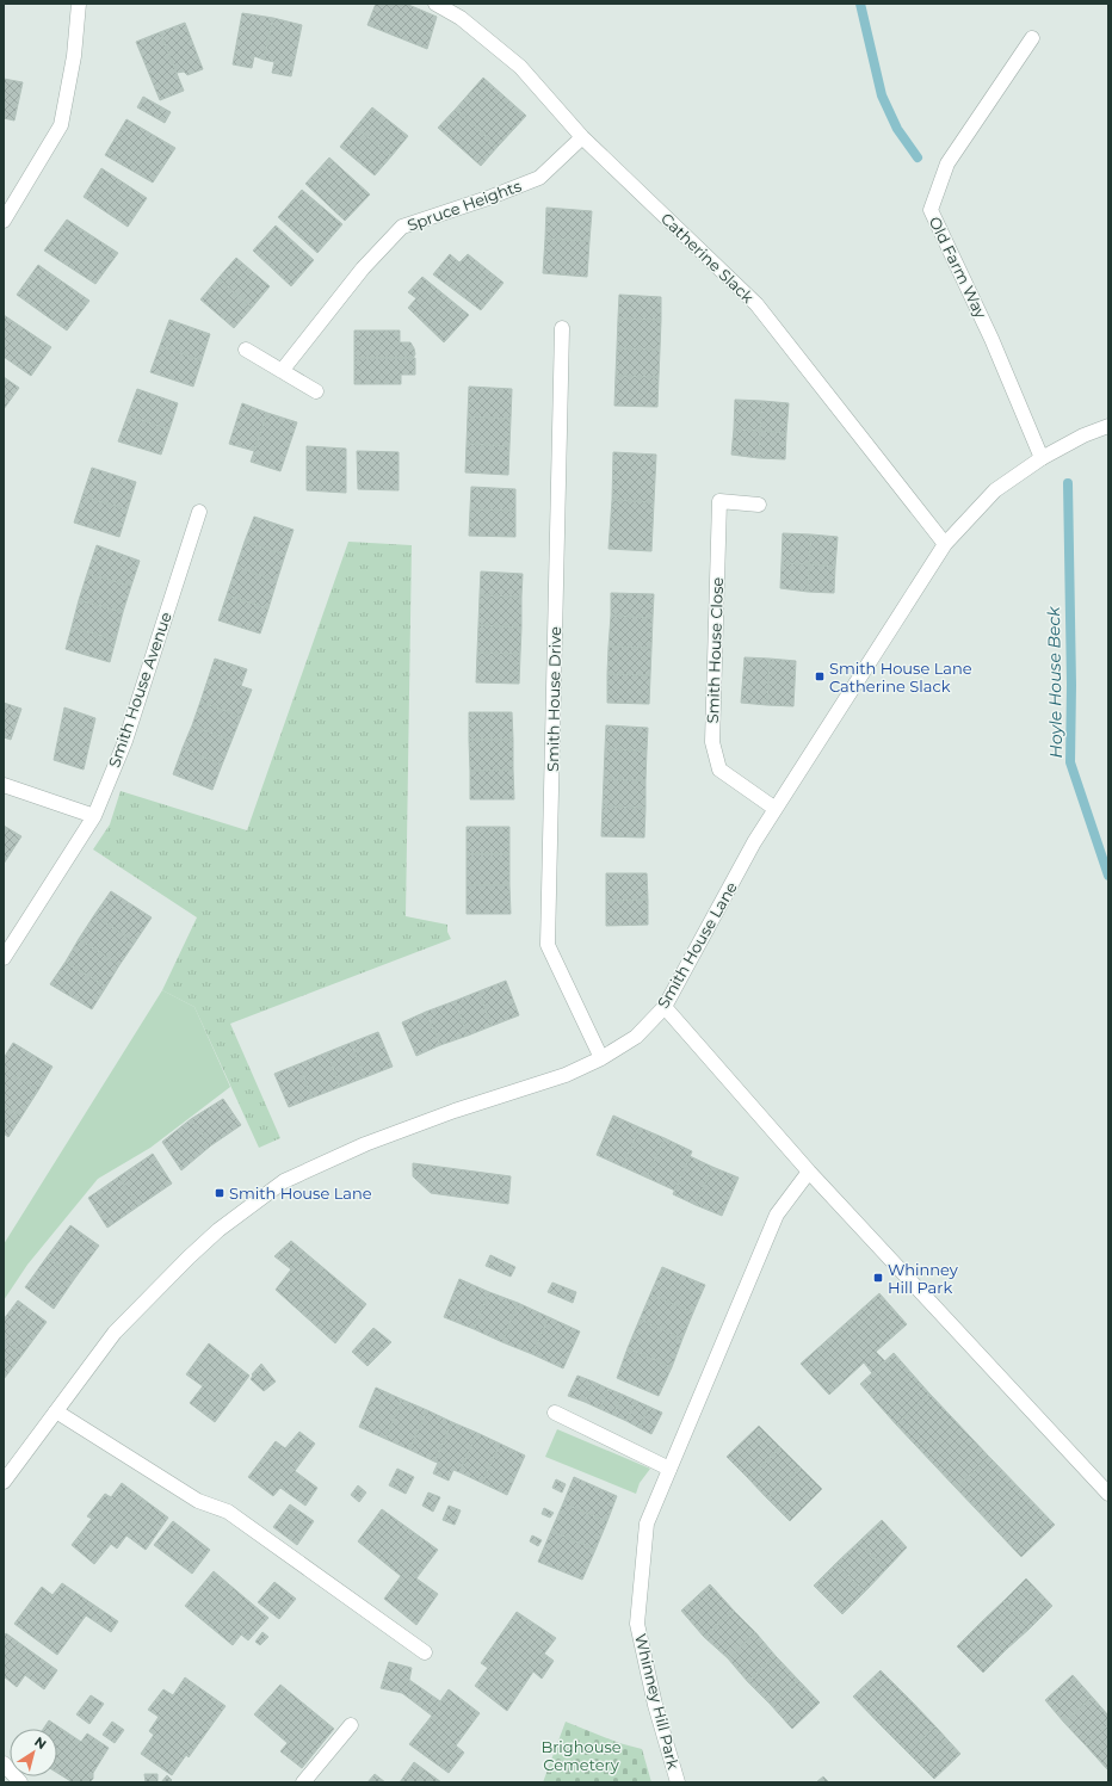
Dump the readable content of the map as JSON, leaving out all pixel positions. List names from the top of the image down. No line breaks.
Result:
{"streets":{"street":["Spruce Heights","Catherine Slack","Old Farm Way","Smith House Close","Smith House Avenue","Smith House Drive","Smith House Lane","Whinney Hill Park"]},"crossings":[["Spruce Heights","Catherine Slack"],["Catherine Slack","Smith House Lane"],["Old Farm Way","Smith House Lane"],["Smith House Close","Smith House Lane"],["Smith House Drive","Smith House Lane"]],"water":["Hoyle House Beck"],"parks":["Brighouse Cemetery"],"places":{"transit":["Smith House Lane Catherine Slack","Smith House Lane","Whinney Hill Park"]},"north":"top right"}
